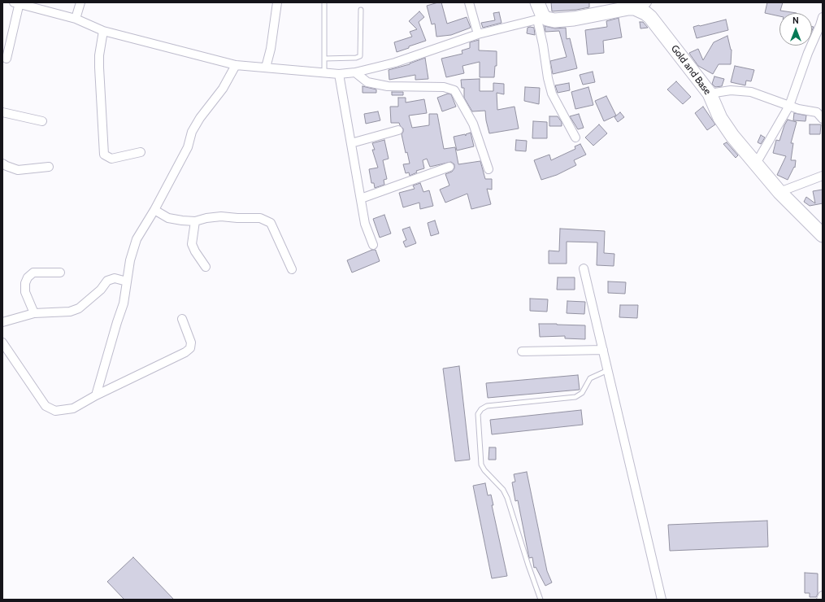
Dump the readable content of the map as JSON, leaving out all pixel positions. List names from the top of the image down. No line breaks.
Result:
{"streets":{"main road":["Gold and Base"]},"north":"top"}
